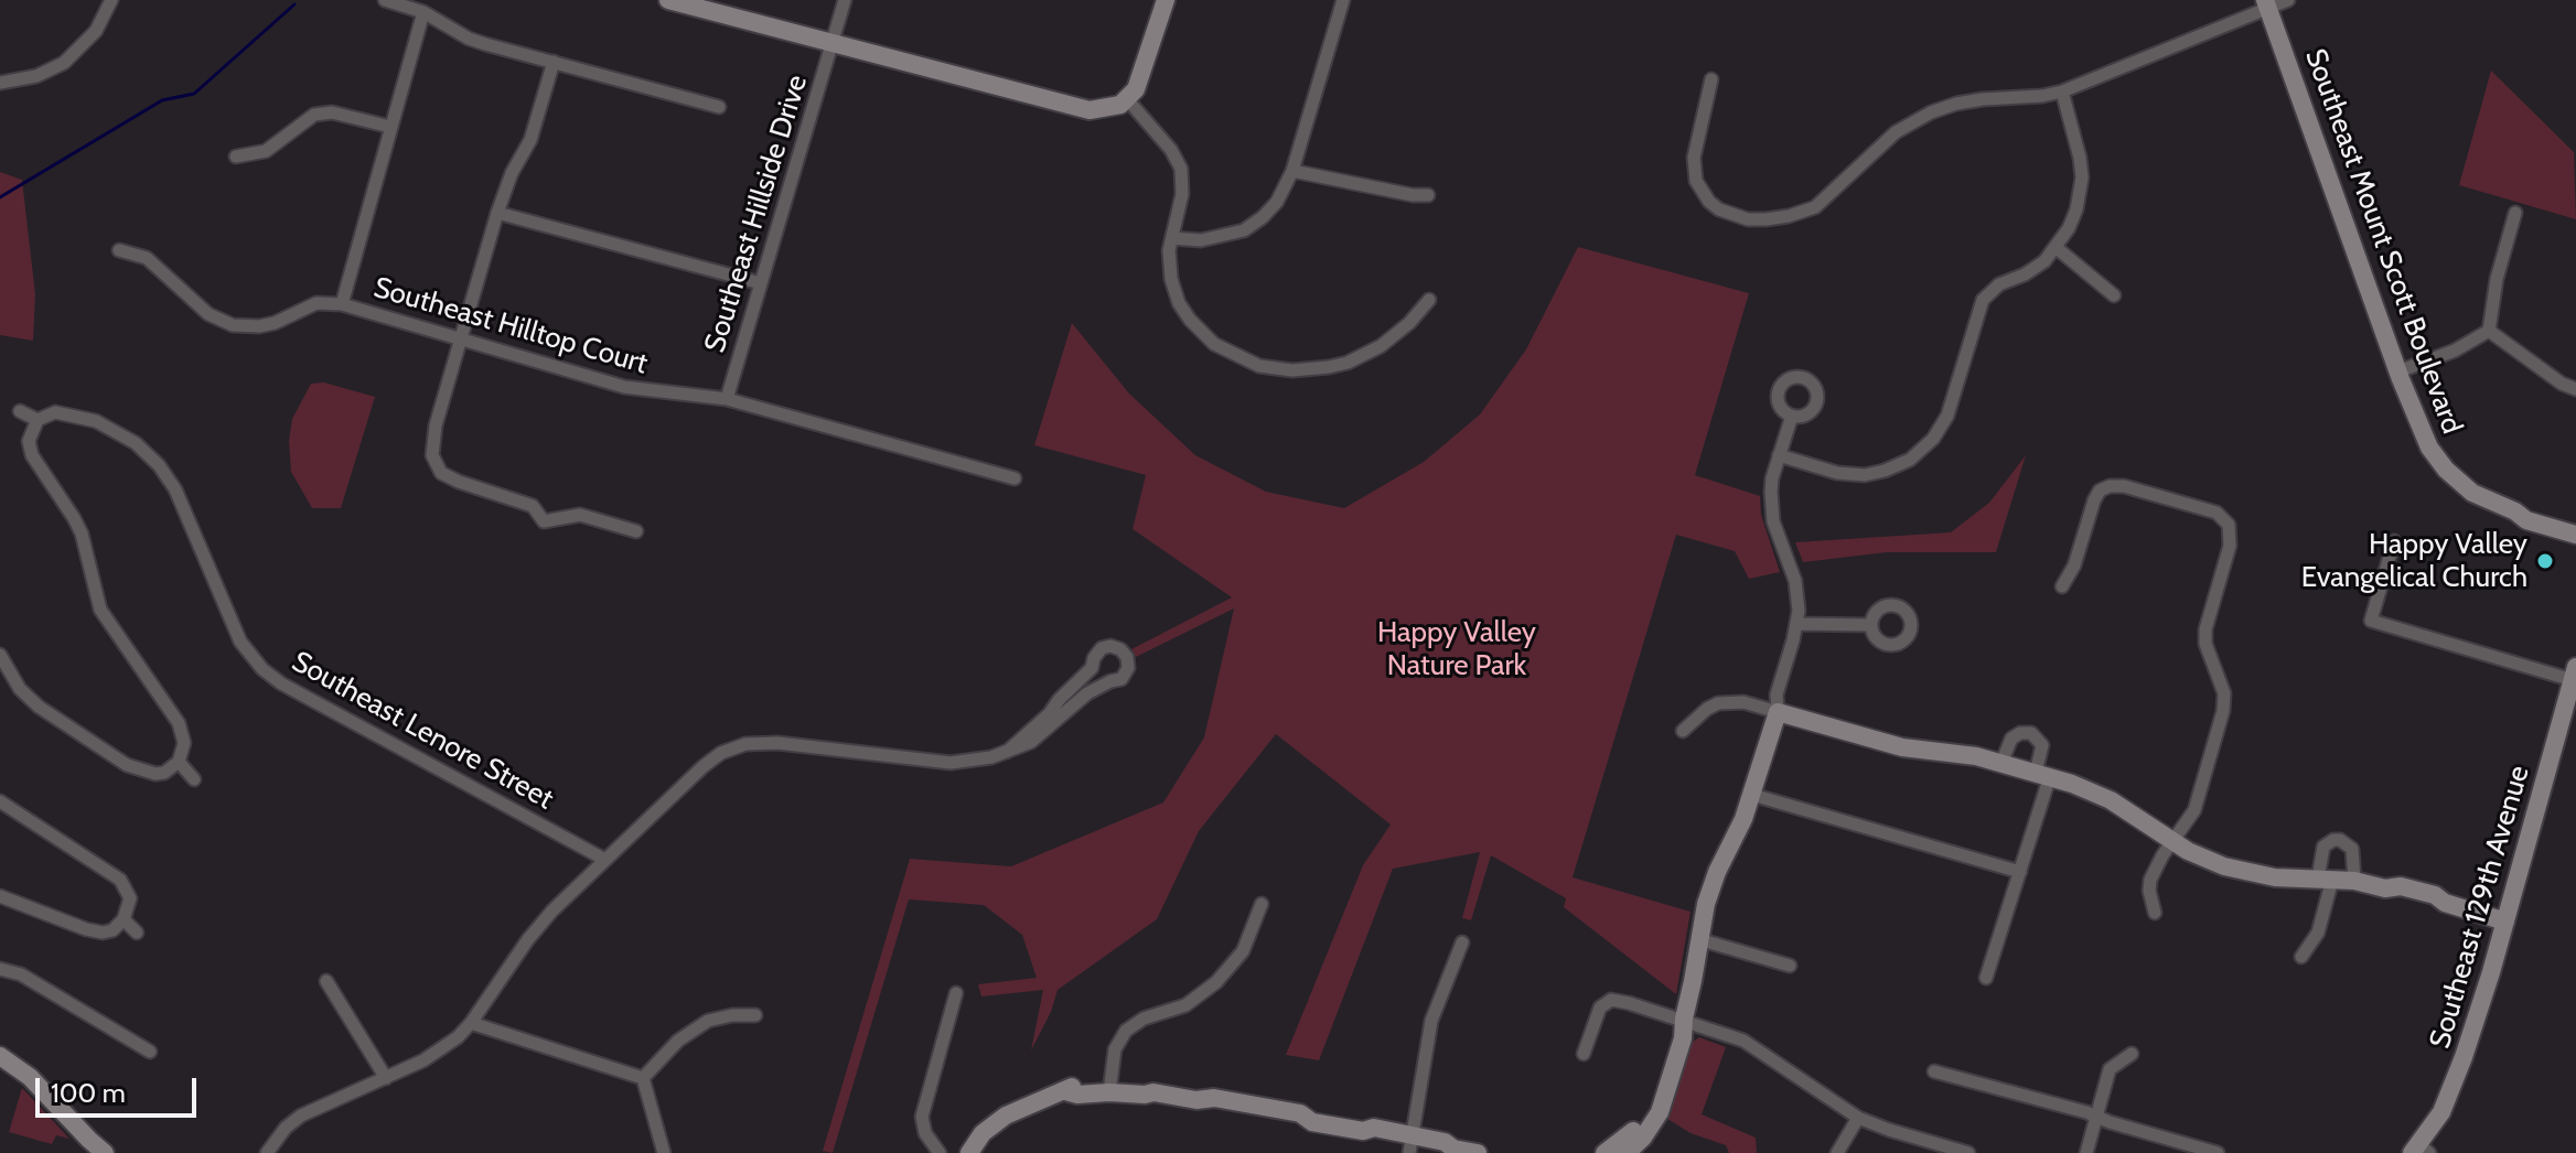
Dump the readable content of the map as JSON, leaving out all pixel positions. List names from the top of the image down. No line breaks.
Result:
{"streets":{"street":["Southeast Hillside Drive","Southeast Mount Scott Boulevard","Southeast Hilltop Court","Southeast Lenore Street","Southeast 129th Avenue"]},"crossings":[["Southeast Hillside Drive","Southeast Hilltop Court"]],"parks":["Happy Valley Nature Park"],"places":["Happy Valley Evangelical Church"],"scale_bar":"100 m"}
